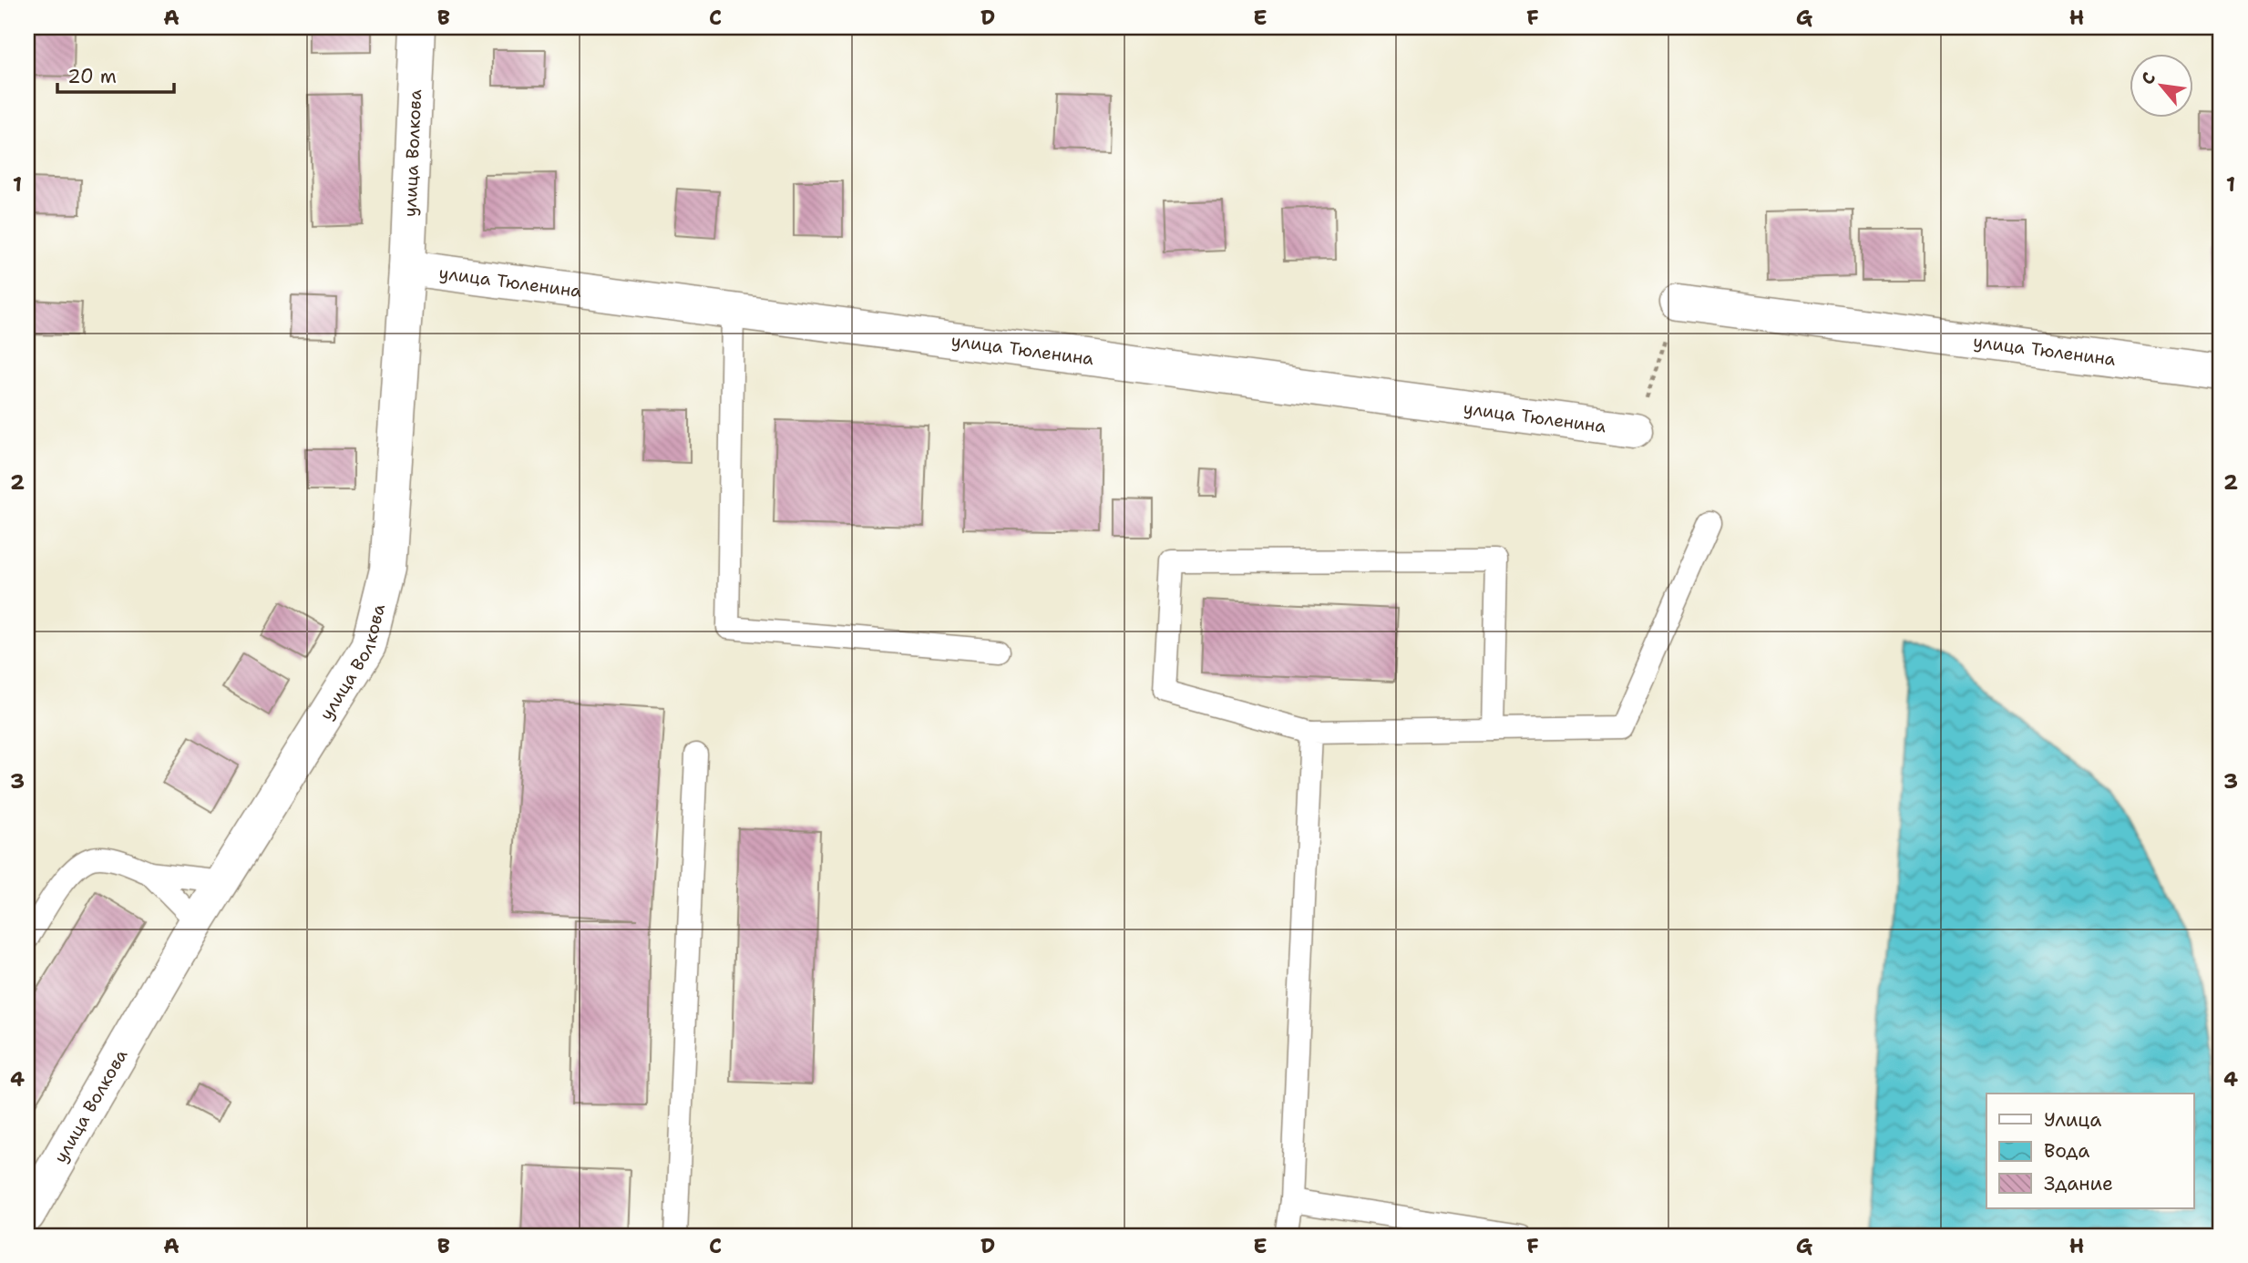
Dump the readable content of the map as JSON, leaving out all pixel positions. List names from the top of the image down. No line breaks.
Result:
{"streets":{"street":["улица Волкова","улица Тюленина"]},"crossings":[["улица Волкова","улица Тюленина"]],"legend":["Улица","Вода","Здание"],"scale_bar":"20 m","north":"top left","grid":{"columns":["A","B","C","D","E","F","G","H"],"rows":["1","2","3","4"]}}
